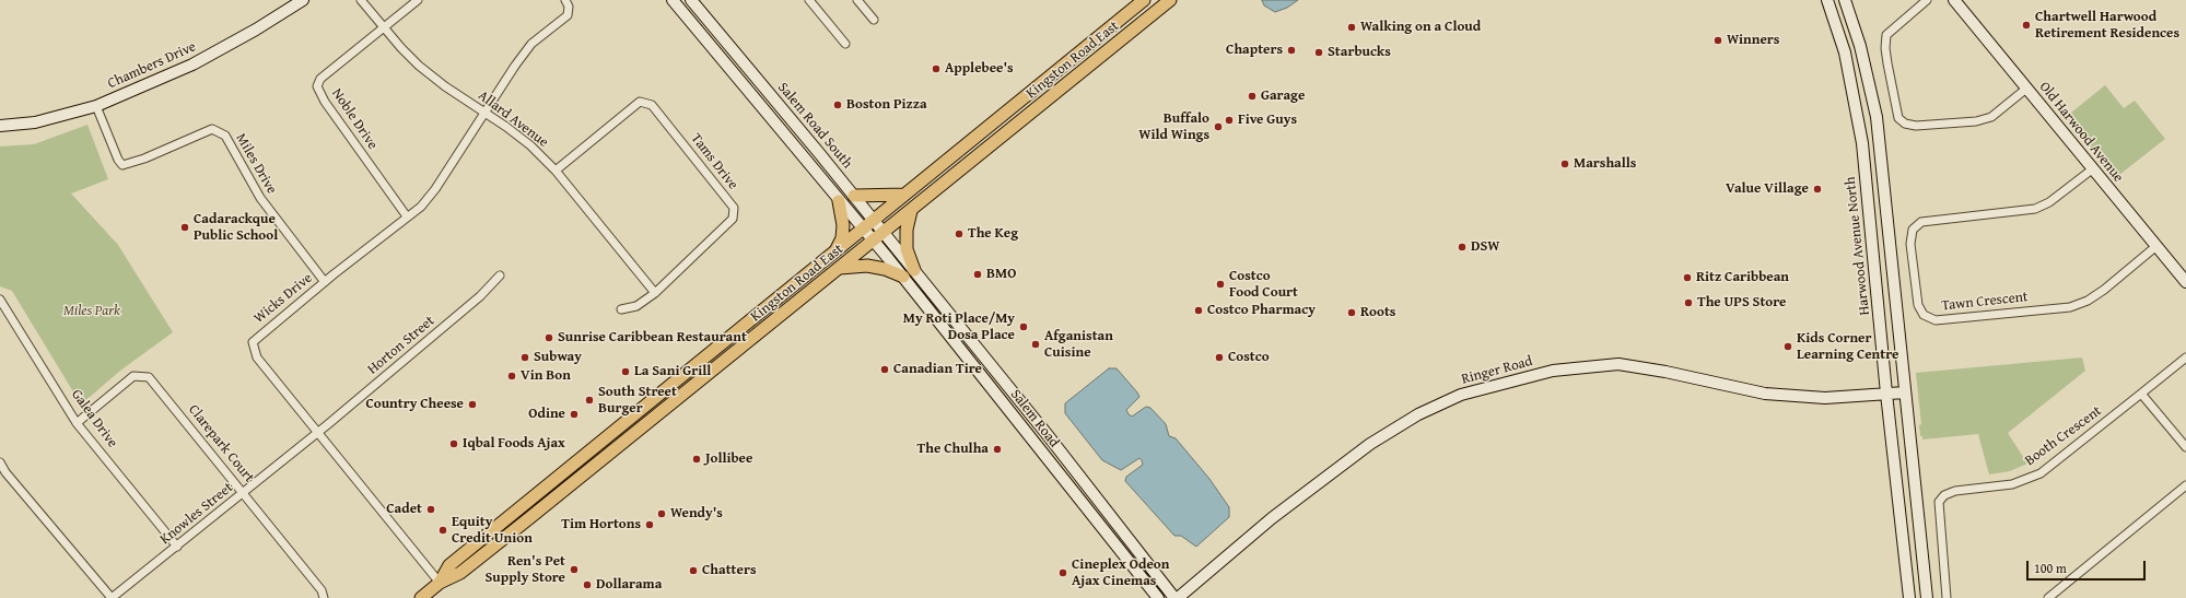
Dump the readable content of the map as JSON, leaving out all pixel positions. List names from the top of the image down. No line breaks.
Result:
{"streets":{"main road":["Kingston Road East","Chambers Drive","Salem Road South","Old Harwood Avenue","Harwood Avenue North","Ringer Road","Salem Road"],"street":["Noble Drive","Allard Avenue","Tams Drive","Miles Drive","Wicks Drive","Tawn Crescent","Horton Street","Galea Drive","Booth Crescent","Clarepark Court","Knowles Street"]},"crossings":[["Kingston Road East","Salem Road South"],["Kingston Road East","Wicks Drive"],["Chambers Drive","Miles Drive"],["Noble Drive","Allard Avenue"],["Noble Drive","Wicks Drive"],["Allard Avenue","Tams Drive"],["Allard Avenue","Wicks Drive"],["Salem Road South","Salem Road"],["Old Harwood Avenue","Tawn Crescent"],["Miles Drive","Wicks Drive"],["Harwood Avenue North","Ringer Road"],["Wicks Drive","Horton Street"],["Wicks Drive","Knowles Street"],["Horton Street","Knowles Street"],["Galea Drive","Clarepark Court"],["Galea Drive","Knowles Street"],["Clarepark Court","Knowles Street"]],"parks":["Miles Park"],"places":["Chartwell Harwood Retirement Residences","Walking on a Cloud","Winners","Chapters","Starbucks","Applebee's","Garage","Boston Pizza","Five Guys","Buffalo Wild Wings","Marshalls","Value Village","Cadarackque Public School","The Keg","DSW","BMO","Ritz Caribbean","Costco Food Court","The UPS Store","Costco Pharmacy","Roots","My Roti Place/My Dosa Place","Sunrise Caribbean Restaurant","Afganistan Cuisine","Kids Corner Learning Centre","Subway","Costco","Canadian Tire","La Sani Grill","Vin Bon","South Street Burger","Country Cheese","Odine","Iqbal Foods Ajax","The Chulha","Jollibee","Cadet","Wendy's","Tim Hortons","Equity Credit Union","Ren's Pet Supply Store","Chatters","Cineplex Odeon Ajax Cinemas","Dollarama"],"scale_bar":"100 m"}
